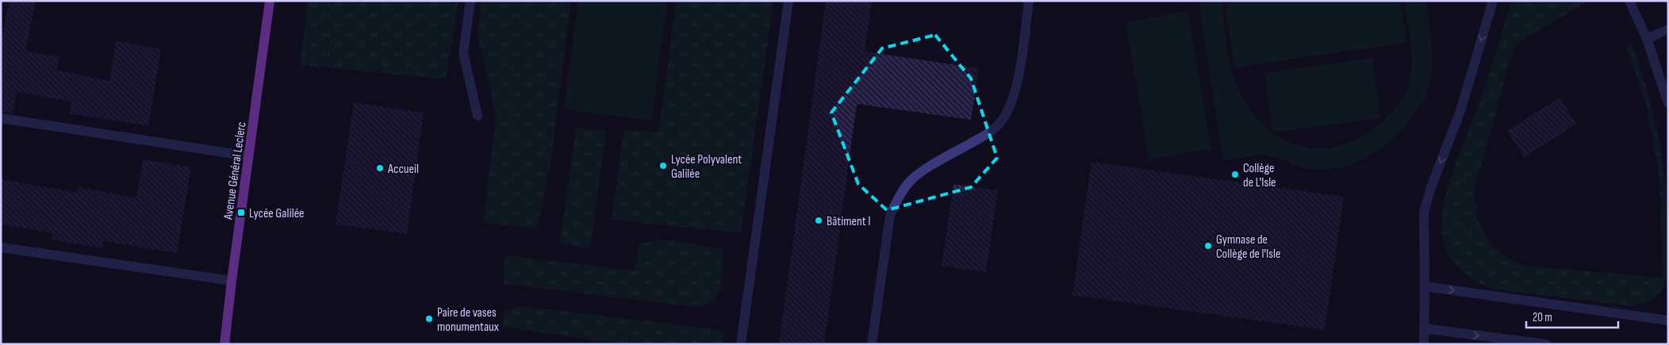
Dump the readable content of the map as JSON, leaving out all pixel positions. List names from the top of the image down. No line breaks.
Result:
{"streets":{"main road":["Avenue Général Leclerc"]},"places":{"other":["Lycée Polyvalent Galilée","Accueil","Collège de L'Isle","Bâtiment I","Gymnase de Collège de l'Isle","Paire de vases monumentaux"],"transit":["Lycée Galilée"]},"scale_bar":"20 m"}
